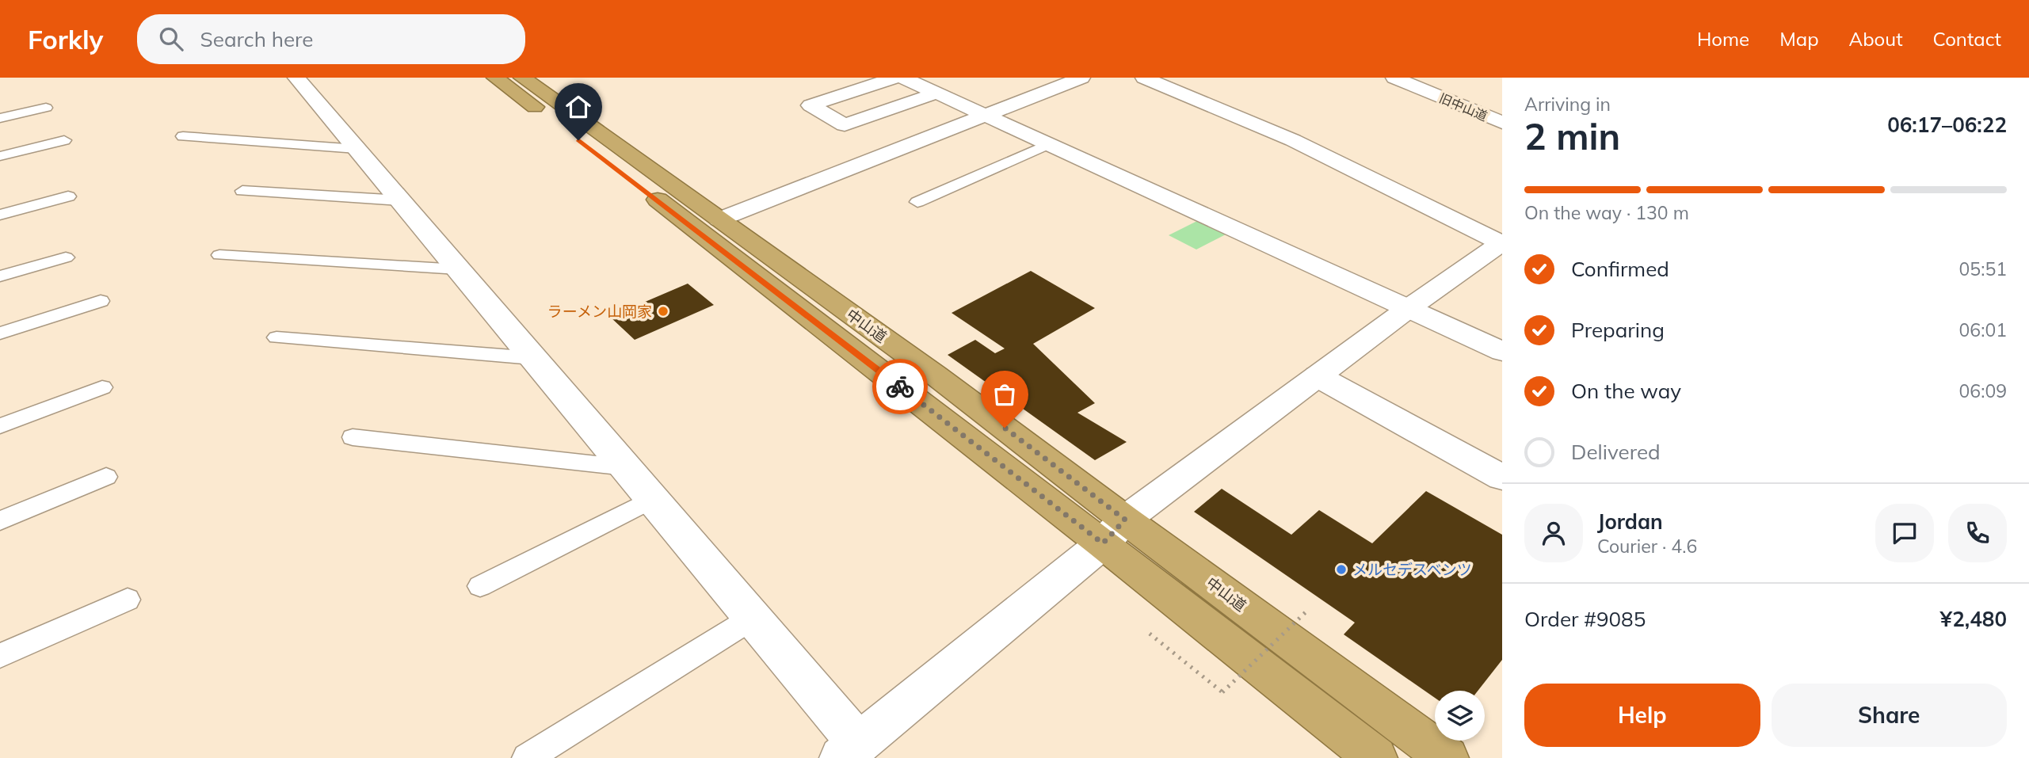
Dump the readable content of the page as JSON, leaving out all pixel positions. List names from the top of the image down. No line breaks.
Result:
{"streets":{"highway":["中山道"],"street":["旧中山道"]},"places":["ラーメン山岡家","メルセデスベンツ"],"page":{"header":"Forkly","search":"Search here","nav":["Home","Map","About","Contact"],"heading":["2 min","Arriving in","06:17–06:22"],"panel":["Jordan","Courier · 4.6","Order #9085","¥2,480"],"bar":"On the way · 130 m","list":[["Confirmed","05:51"],["Preparing","06:01"],["On the way","06:09"],"Delivered"],"buttons":["Help","Share"]}}
